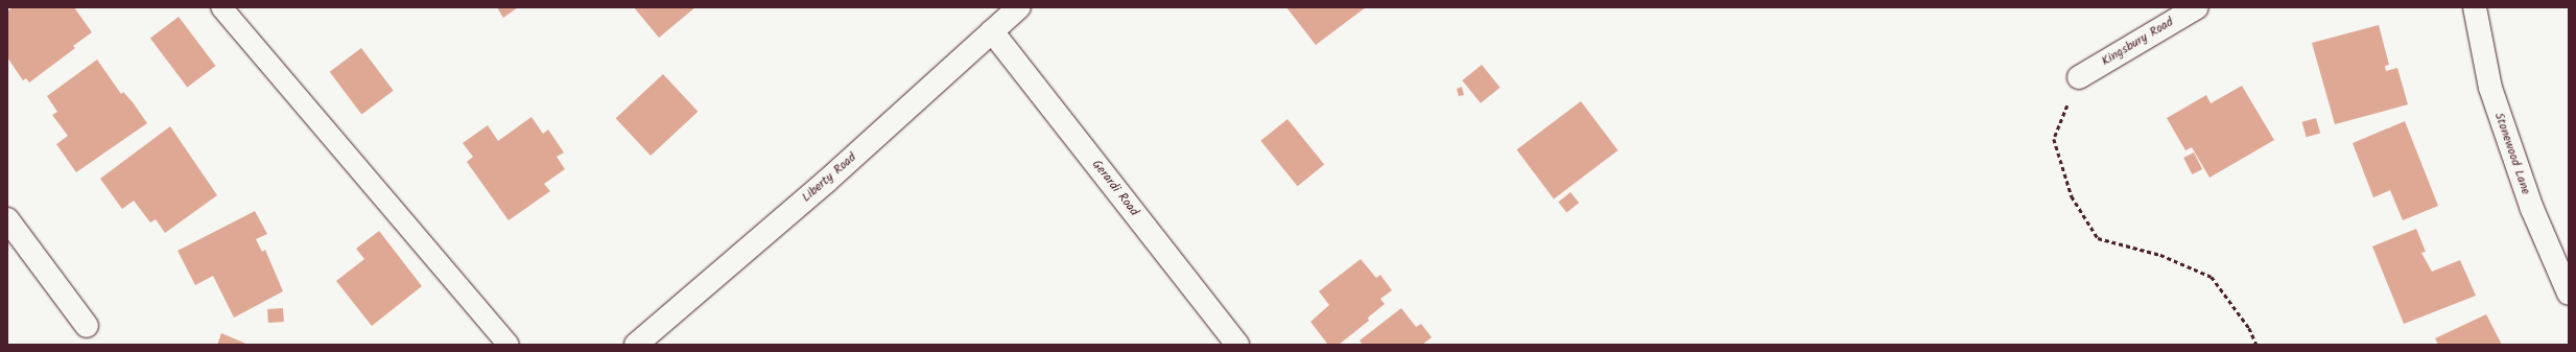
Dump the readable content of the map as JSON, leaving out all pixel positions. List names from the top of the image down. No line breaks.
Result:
{"streets":{"street":["Kingsbury Road","Stonewood Lane","Liberty Road","Gerardi Road"]},"crossings":[["Liberty Road","Gerardi Road"]]}
